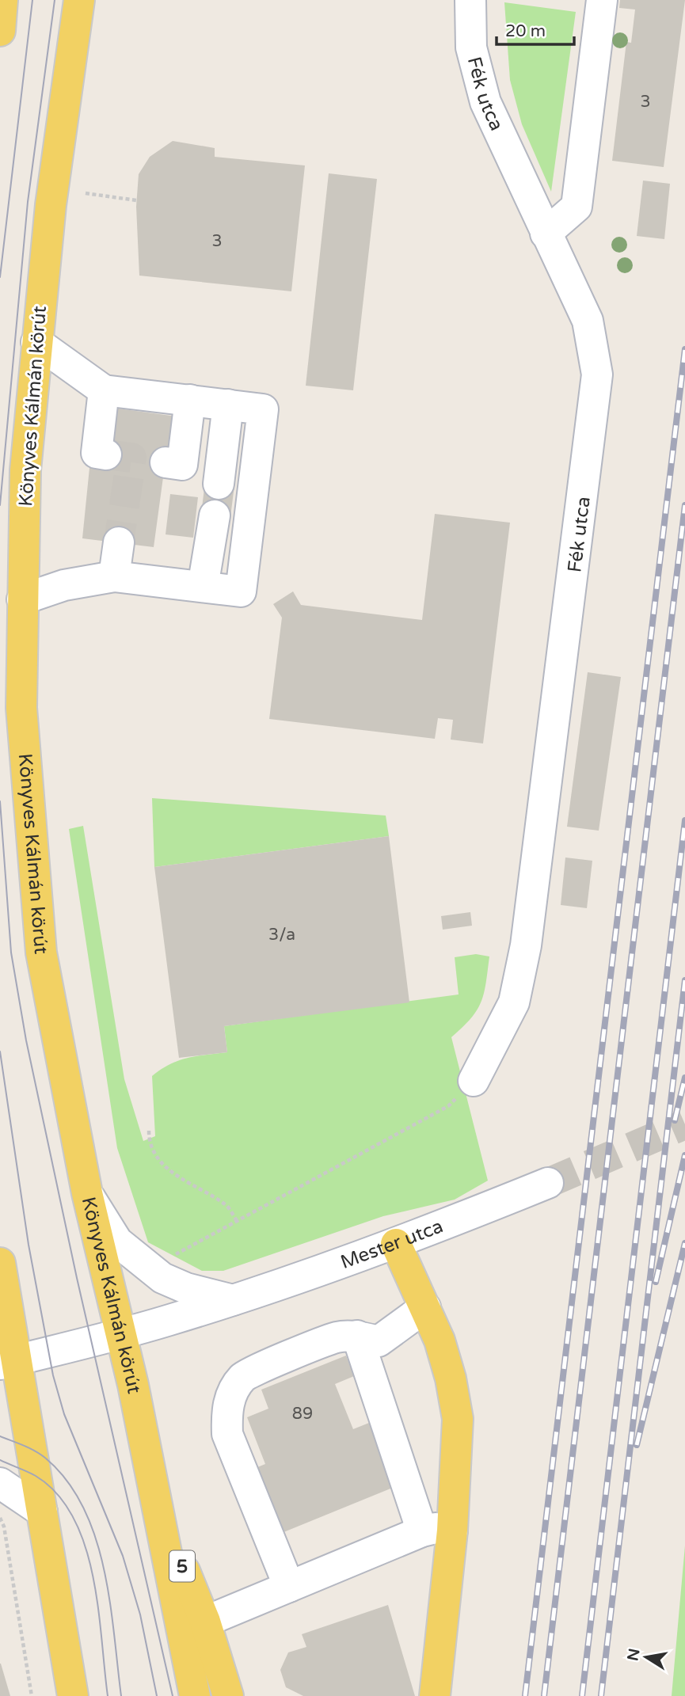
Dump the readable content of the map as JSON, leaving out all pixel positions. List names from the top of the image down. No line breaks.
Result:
{"streets":{"main road":["Könyves Kálmán körút","5"],"street":["Fék utca","Mester utca"]},"crossings":[["Könyves Kálmán körút","Mester utca"],["Könyves Kálmán körút","5"]],"house_numbers":["3","3","3/a","89"],"scale_bar":"20 m","north":"left"}
